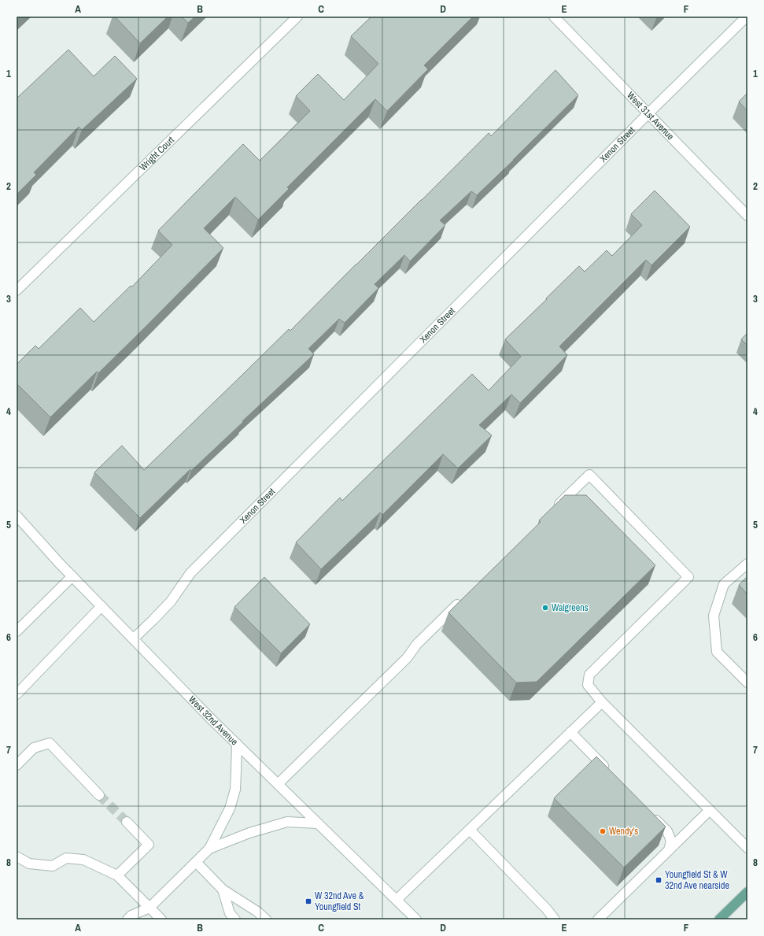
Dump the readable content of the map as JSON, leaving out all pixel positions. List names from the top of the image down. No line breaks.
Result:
{"streets":{"street":["West 31st Avenue","Xenon Street","Wright Court","West 32nd Avenue"]},"crossings":[["West 31st Avenue","Xenon Street"],["Xenon Street","West 32nd Avenue"]],"places":{"other":["Walgreens","Wendy's"],"transit":["Youngfield St & W 32nd Ave nearside","W 32nd Ave & Youngfield St"]},"grid":{"columns":["A","B","C","D","E","F"],"rows":["1","2","3","4","5","6","7","8"]}}
